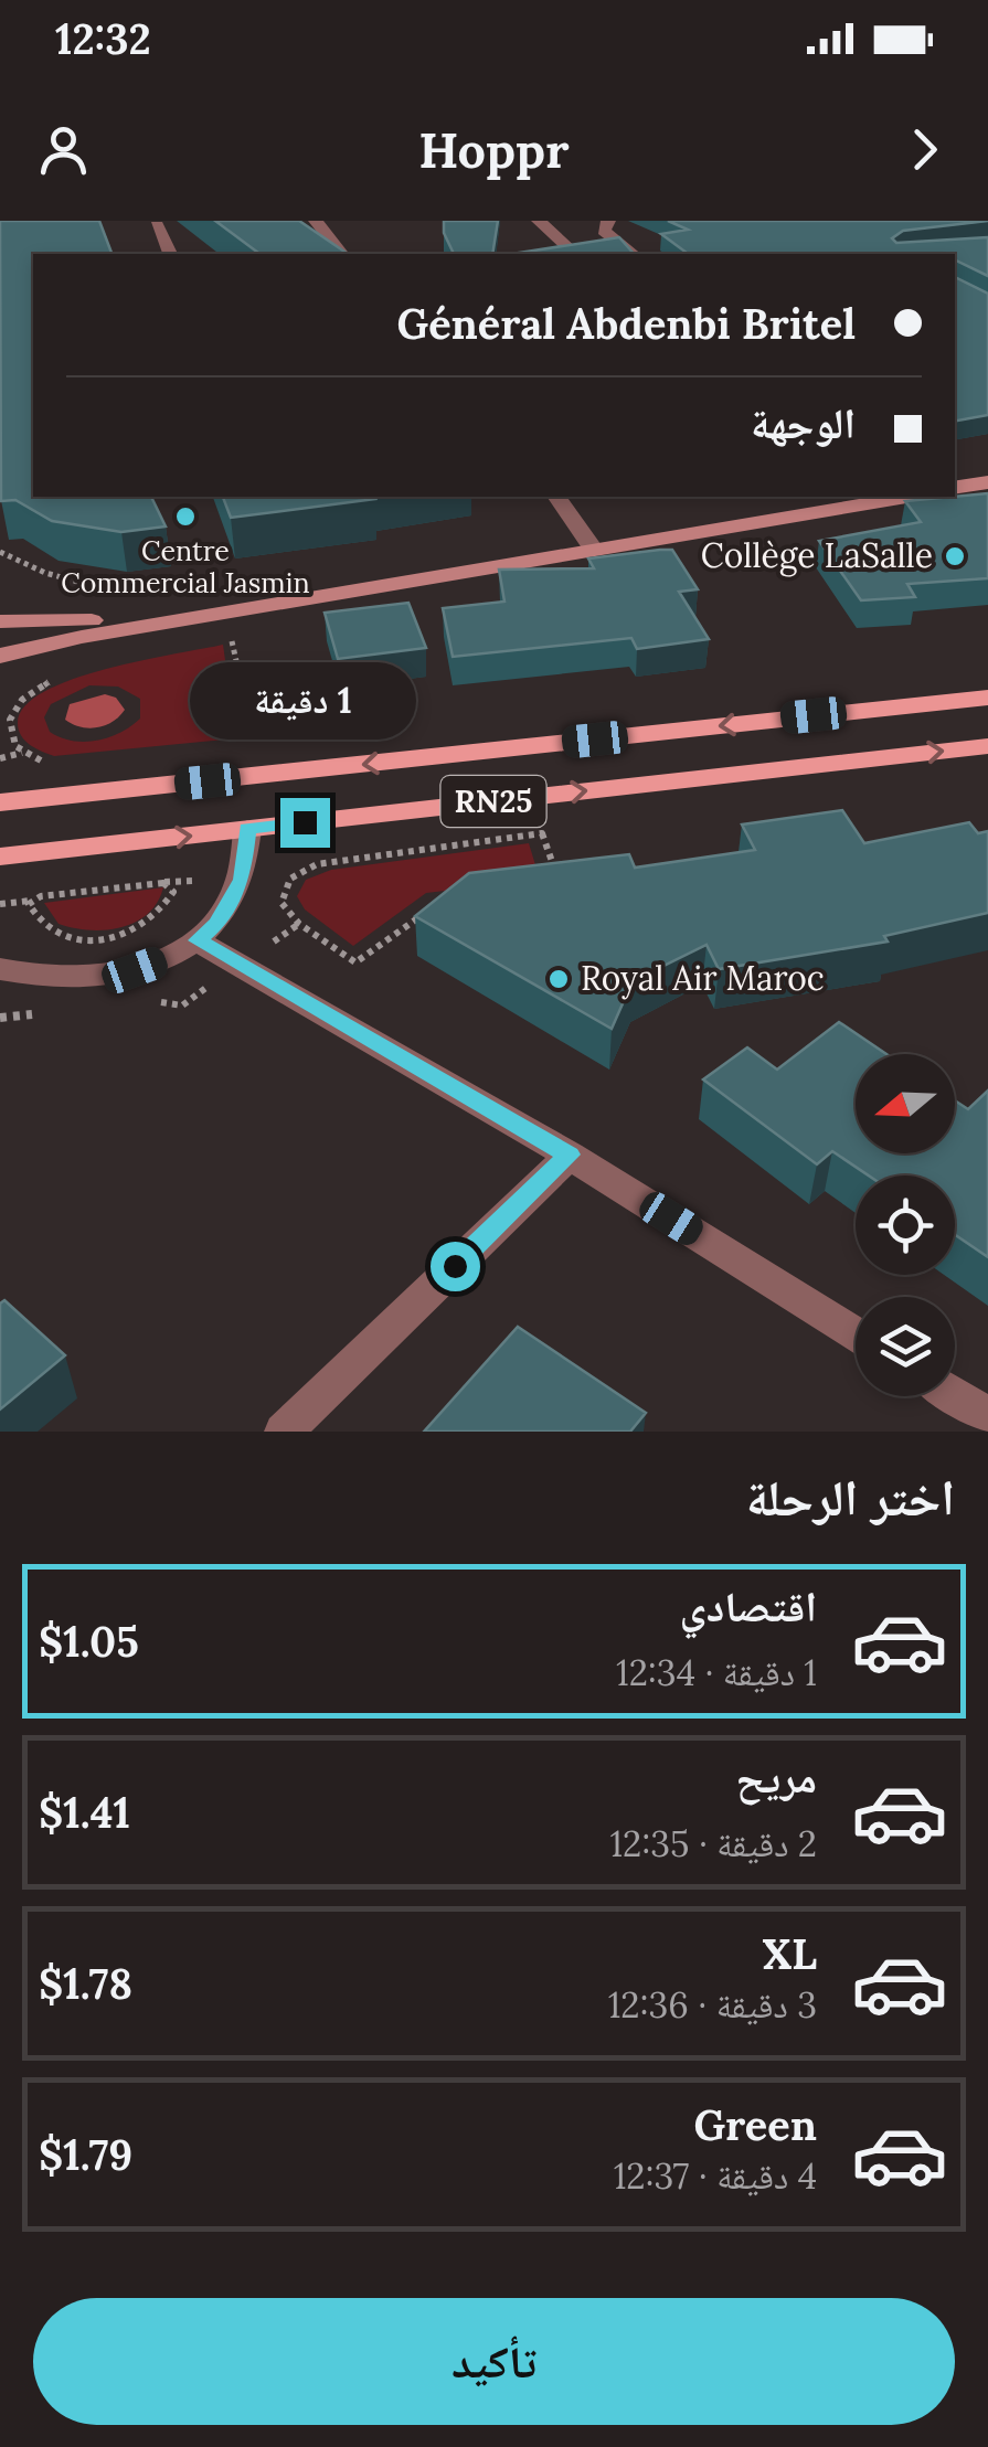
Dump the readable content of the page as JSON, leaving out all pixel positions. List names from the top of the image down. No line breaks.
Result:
{"streets":{"main road":["RN25"]},"places":["Centre Commercial Jasmin","Collège LaSalle","Royal Air Maroc"],"north":"left","page":{"status":"12:32","header":"Hoppr","banner":["Général Abdenbi Britel","الوجهة"],"bubble":"1 دقيقة","heading":"اختر الرحلة","list":[{"name":"اقتصادي","note":"1 دقيقة · 12:34","value":"$1.05"},{"name":"مريح","note":"2 دقيقة · 12:35","value":"$1.41"},{"name":"XL","note":"3 دقيقة · 12:36","value":"$1.78"},{"name":"Green","note":"4 دقيقة · 12:37","value":"$1.79"}],"buttons":"تأكيد"}}
